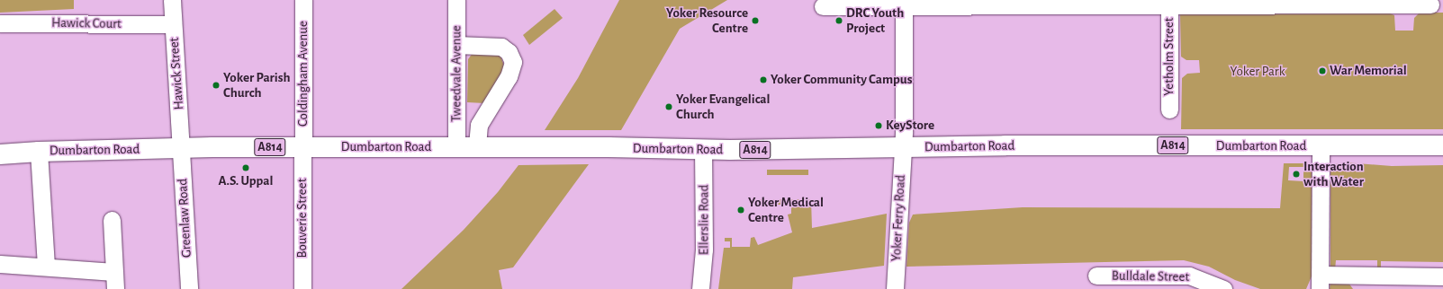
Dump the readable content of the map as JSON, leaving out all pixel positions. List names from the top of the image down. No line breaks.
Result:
{"streets":{"main road":["A814","Dumbarton Road"],"street":["Hawick Court","Yetholm Street","Hawick Street","Coldingham Avenue","Tweedvale Avenue","Greenlaw Road","Bouverie Street","Yoker Ferry Road","Ellerslie Road","Bulldale Street"]},"crossings":[["Hawick Court","Hawick Street"],["Hawick Street","Dumbarton Road"],["Hawick Street","Greenlaw Road"],["Coldingham Avenue","Dumbarton Road"],["Coldingham Avenue","Bouverie Street"],["Tweedvale Avenue","Dumbarton Road"],["Dumbarton Road","Greenlaw Road"],["Dumbarton Road","Bouverie Street"],["Dumbarton Road","Yoker Ferry Road"],["Dumbarton Road","Ellerslie Road"]],"parks":["Yoker Park"],"places":["Yoker Resource Centre","DRC Youth Project","War Memorial","Yoker Community Campus","Yoker Parish Church","Yoker Evangelical Church","KeyStore","A.S. Uppal","Interaction with Water","Yoker Medical Centre"]}
